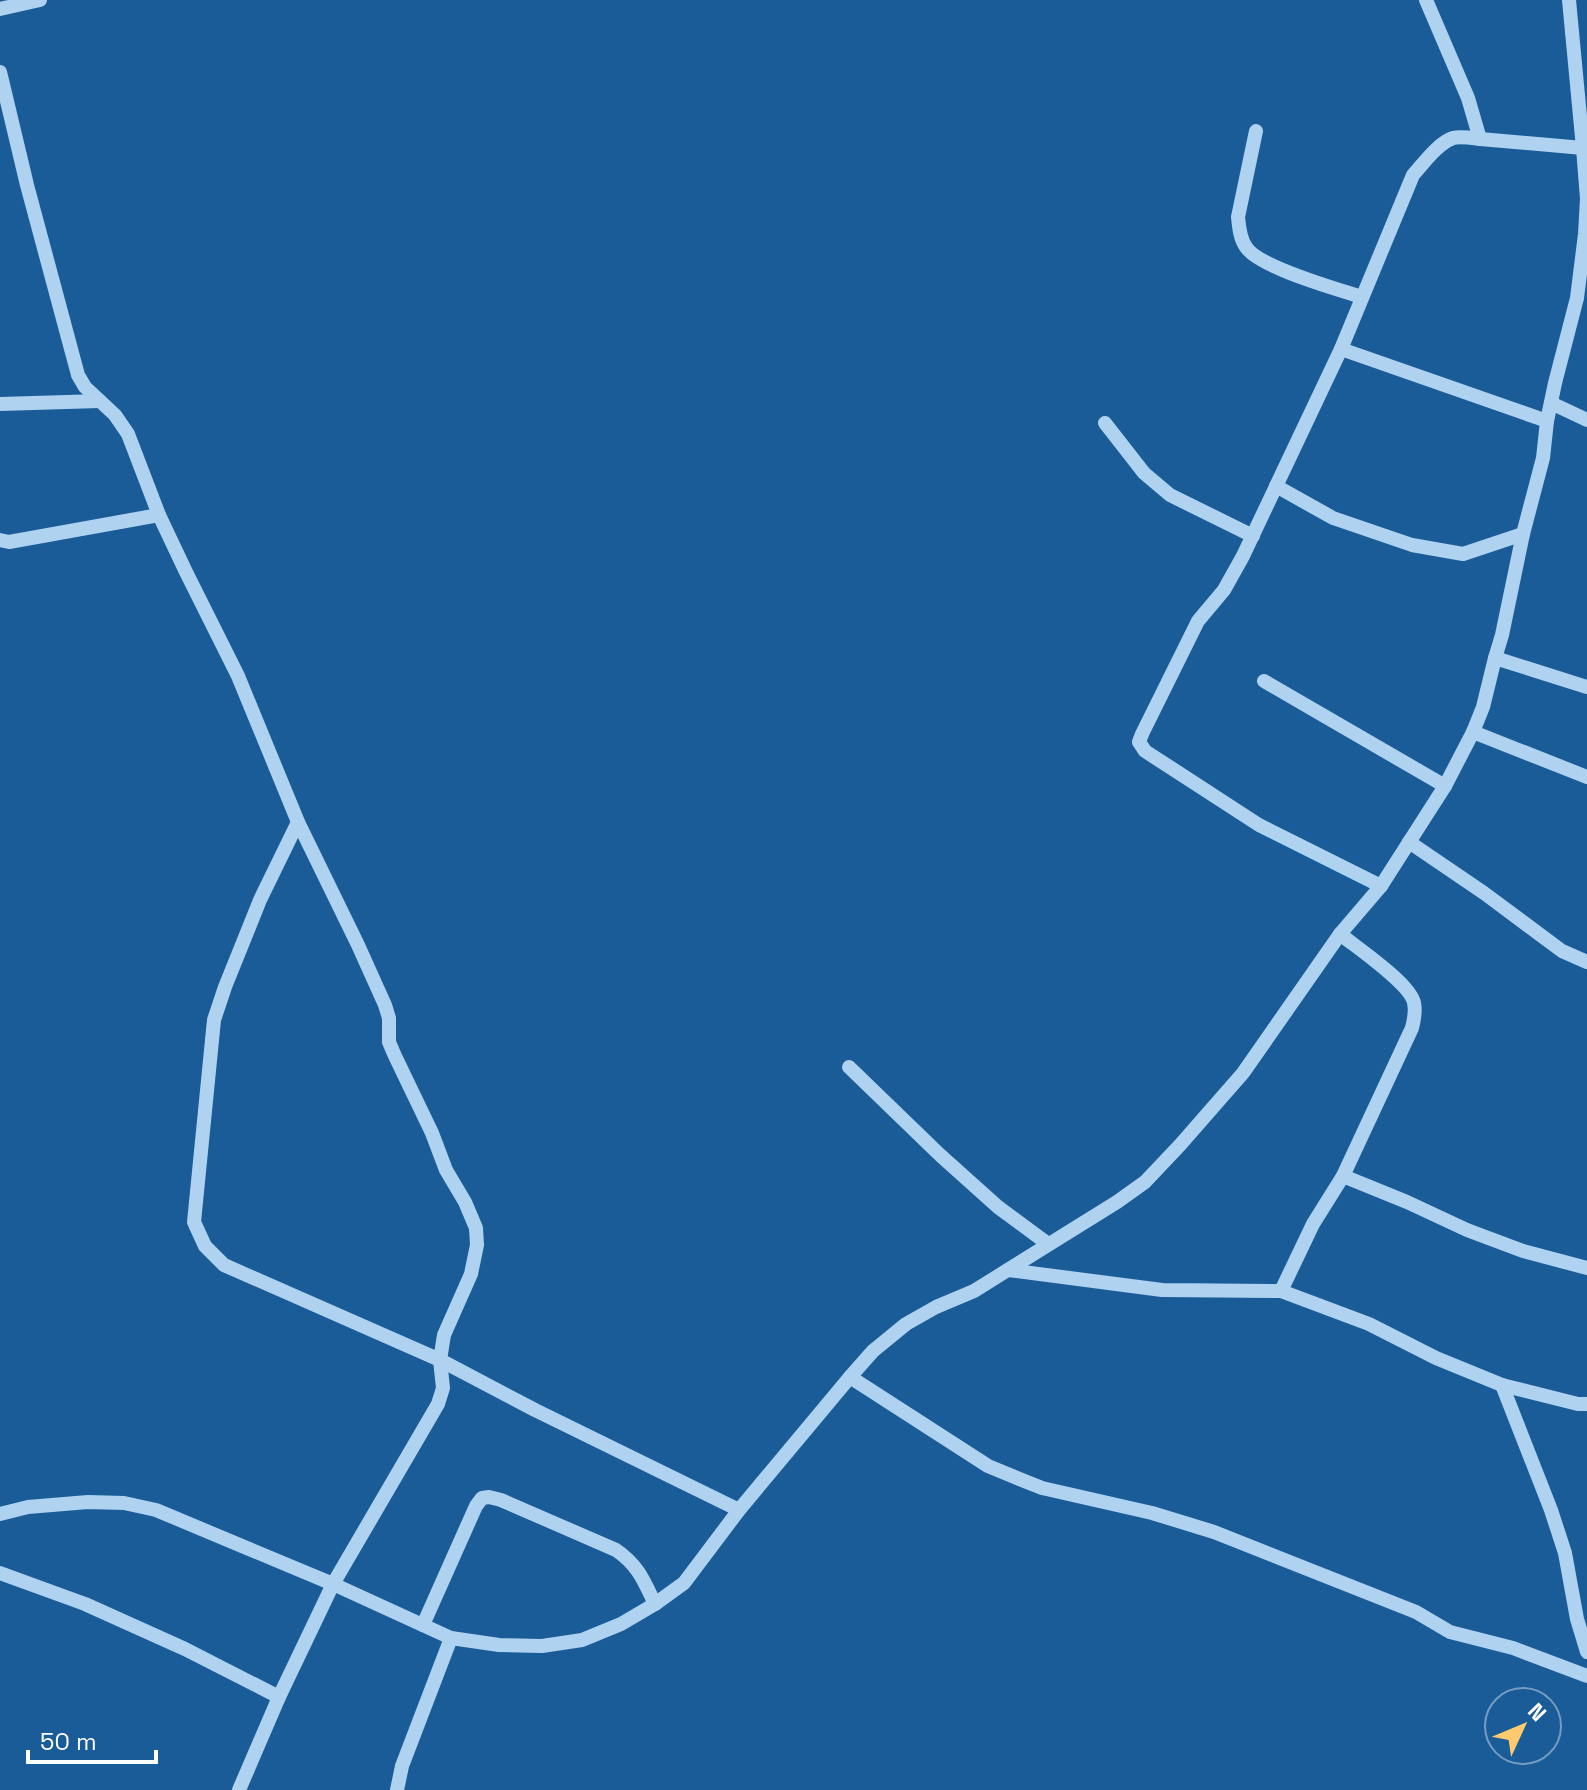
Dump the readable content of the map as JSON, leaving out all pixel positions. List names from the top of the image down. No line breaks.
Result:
{"scale_bar":"50 m","north":"top right"}
